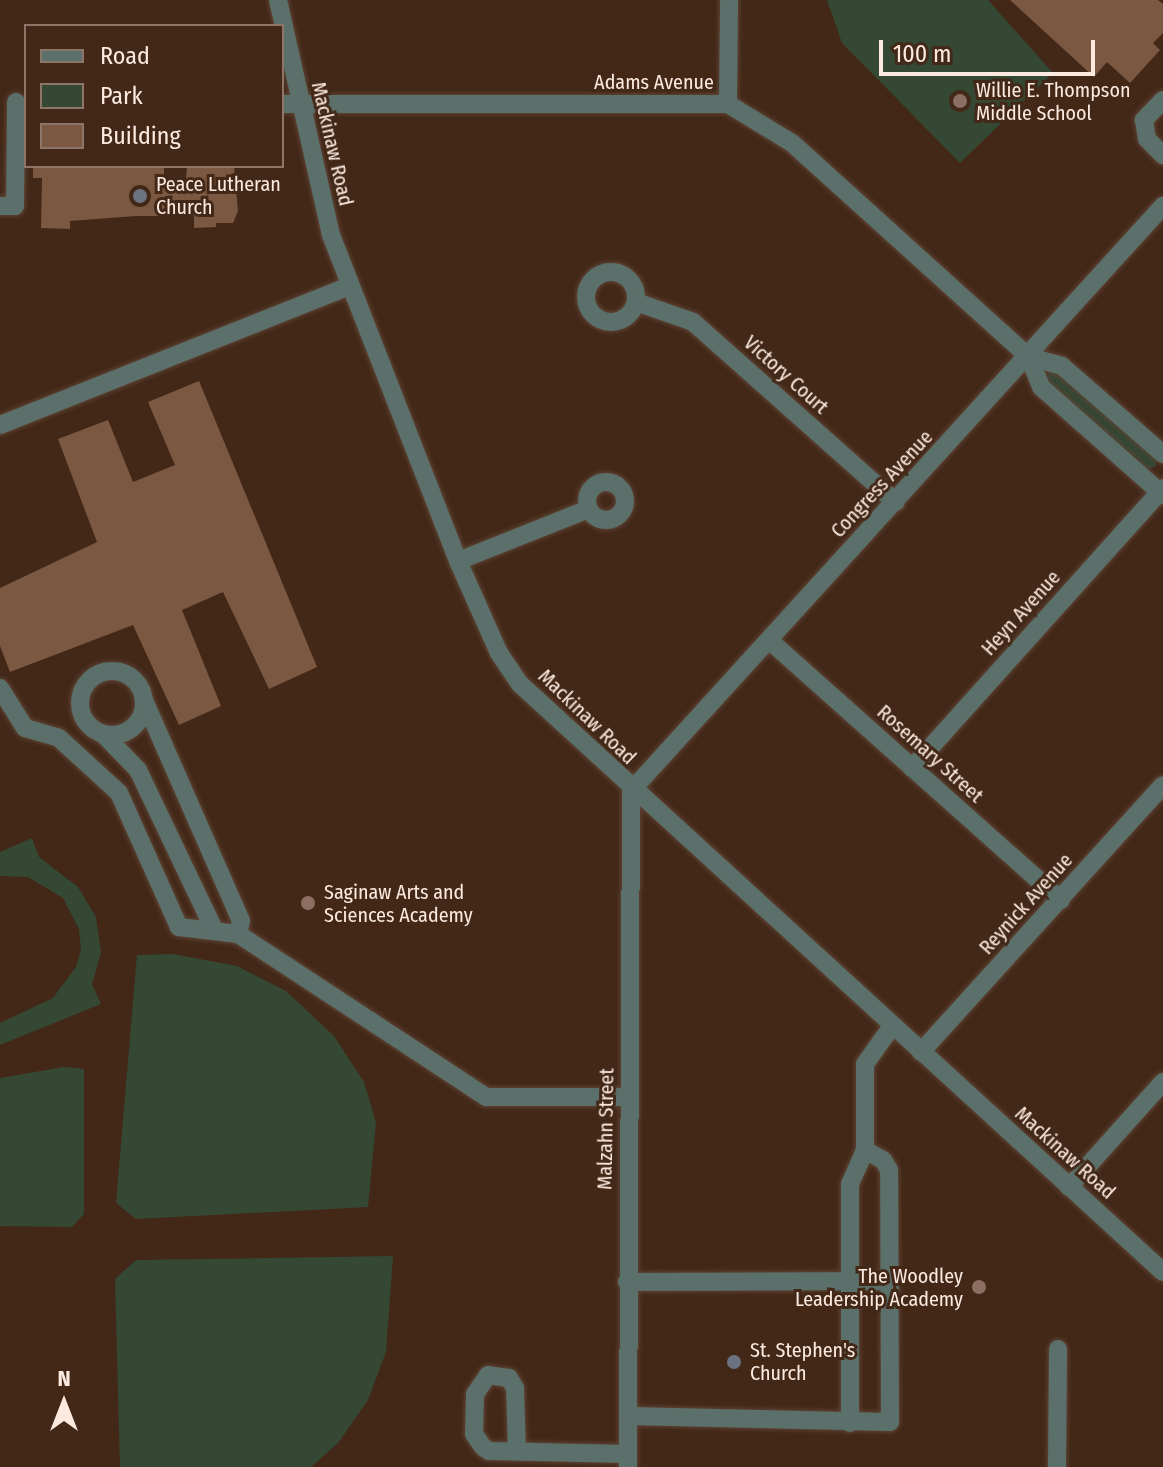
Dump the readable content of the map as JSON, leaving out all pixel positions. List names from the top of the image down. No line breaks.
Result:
{"streets":{"street":["Adams Avenue","Mackinaw Road","Victory Court","Congress Avenue","Heyn Avenue","Rosemary Street","Reynick Avenue","Malzahn Street"]},"crossings":[["Adams Avenue","Mackinaw Road"],["Adams Avenue","Congress Avenue"],["Mackinaw Road","Congress Avenue"],["Mackinaw Road","Reynick Avenue"],["Mackinaw Road","Malzahn Street"],["Victory Court","Congress Avenue"],["Congress Avenue","Rosemary Street"],["Congress Avenue","Malzahn Street"],["Heyn Avenue","Rosemary Street"],["Rosemary Street","Reynick Avenue"]],"places":["Willie E. Thompson Middle School","Peace Lutheran Church","Saginaw Arts and Sciences Academy","The Woodley Leadership Academy","St. Stephen's Church"],"legend":["Road","Park","Building"],"scale_bar":"100 m","north":"top"}
